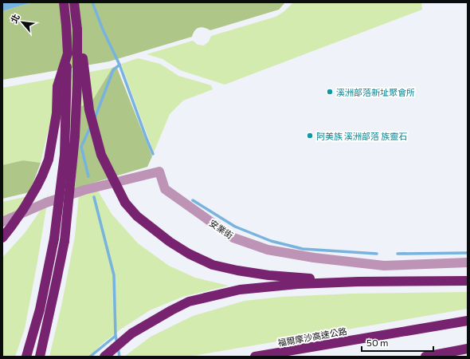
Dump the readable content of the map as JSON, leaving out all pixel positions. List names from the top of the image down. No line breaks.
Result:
{"streets":{"highway":["福爾摩沙高速公路"],"street":["安業街"]},"places":["溪洲部落新址聚會所","阿美族 溪洲部落 族靈石"],"scale_bar":"50 m","north":"top left"}
